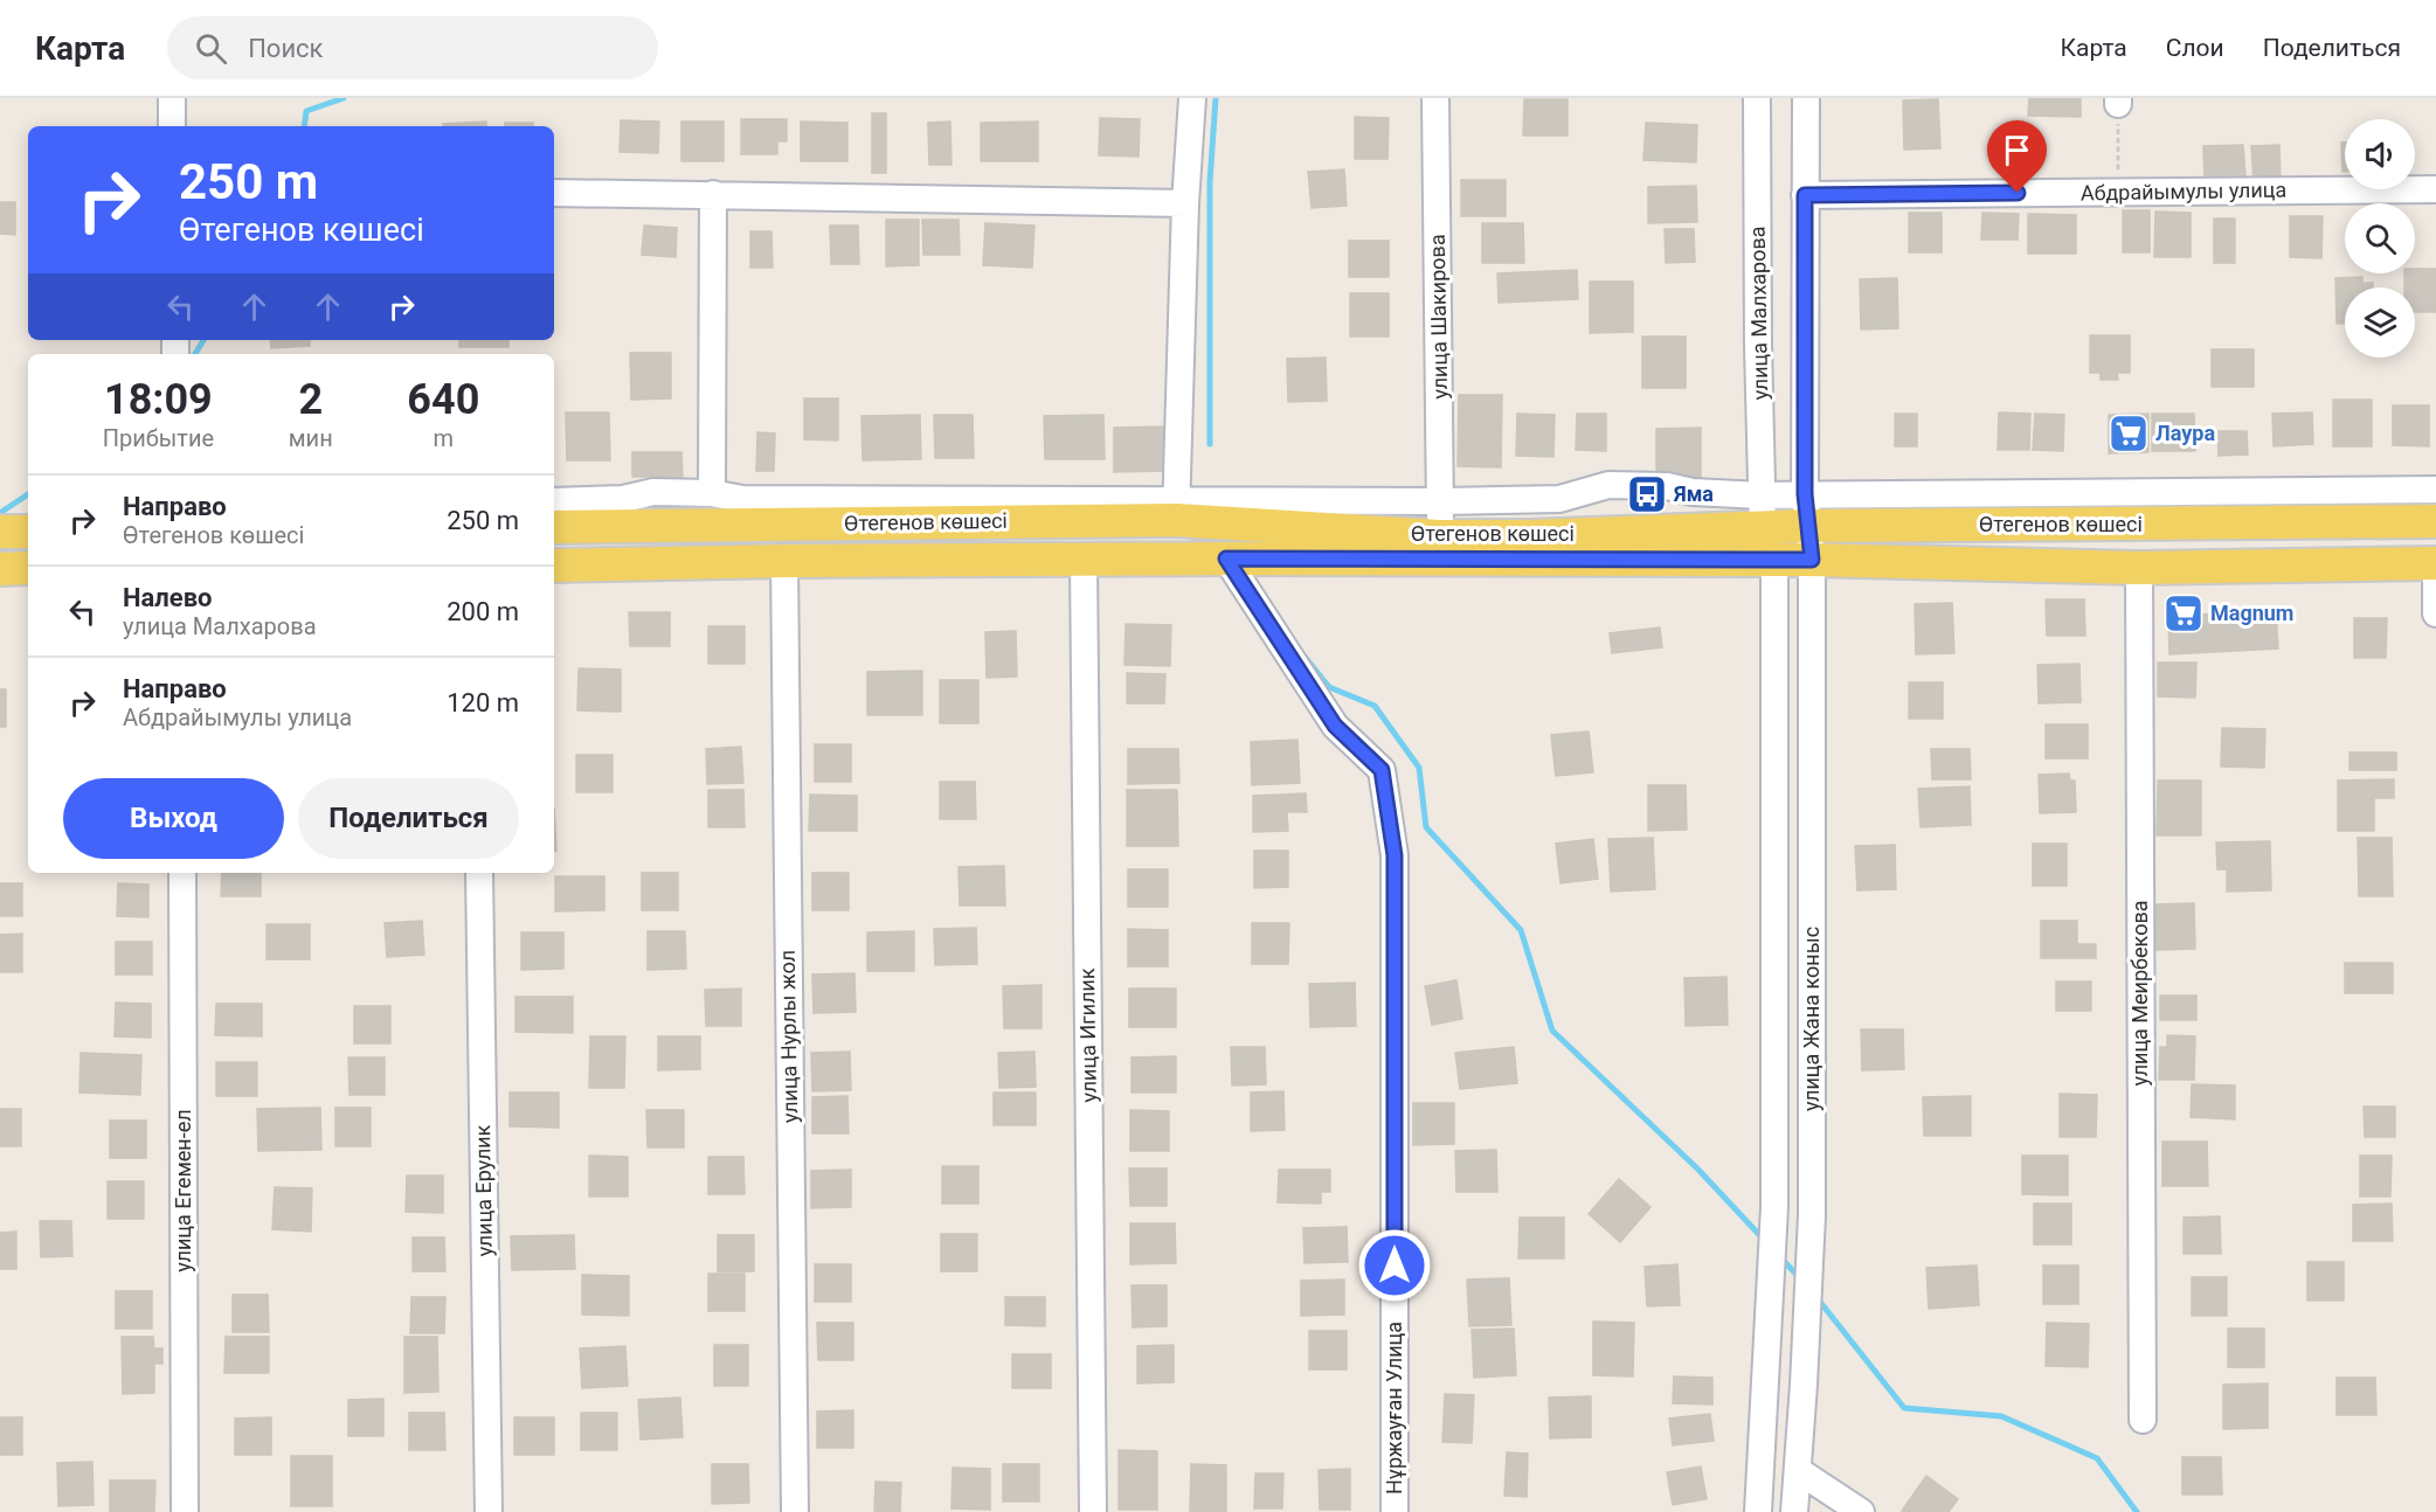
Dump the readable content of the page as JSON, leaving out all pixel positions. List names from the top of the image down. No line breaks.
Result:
{"streets":{"main road":["Өтегенов көшесі"],"street":["Абдрайымулы улица","улица Малхарова","улица Шакирова","улица Меирбекова","улица Жана коныс","улица Игилик","улица Нурлы жол","улица Егемен-ел","улица Ерулик","Нұржауған Улица"]},"crossings":[["улица Малхарова","Өтегенов көшесі"],["улица Малхарова","улица Жана коныс"],["улица Шакирова","Өтегенов көшесі"],["Өтегенов көшесі","улица Меирбекова"],["Өтегенов көшесі","улица Жана коныс"],["Өтегенов көшесі","улица Игилик"],["Өтегенов көшесі","улица Нурлы жол"],["Өтегенов көшесі","Нұржауған Улица"]],"places":{"supermarket":["Лаура","Magnum"],"bus stop":["Яма"]},"page":{"header":"Карта","search":"Поиск","nav":["Карта","Слои","Поделиться"],"turn":["250 m","Өтегенов көшесі"],"eta":["18:09","Прибытие","2","мин","640","m"],"list":[{"name":"Направо","note":"Өтегенов көшесі","value":"250 m"},{"name":"Налево","note":"улица Малхарова","value":"200 m"},{"name":"Направо","note":"Абдрайымулы улица","value":"120 m"}],"buttons":["Выход","Поделиться"]}}
